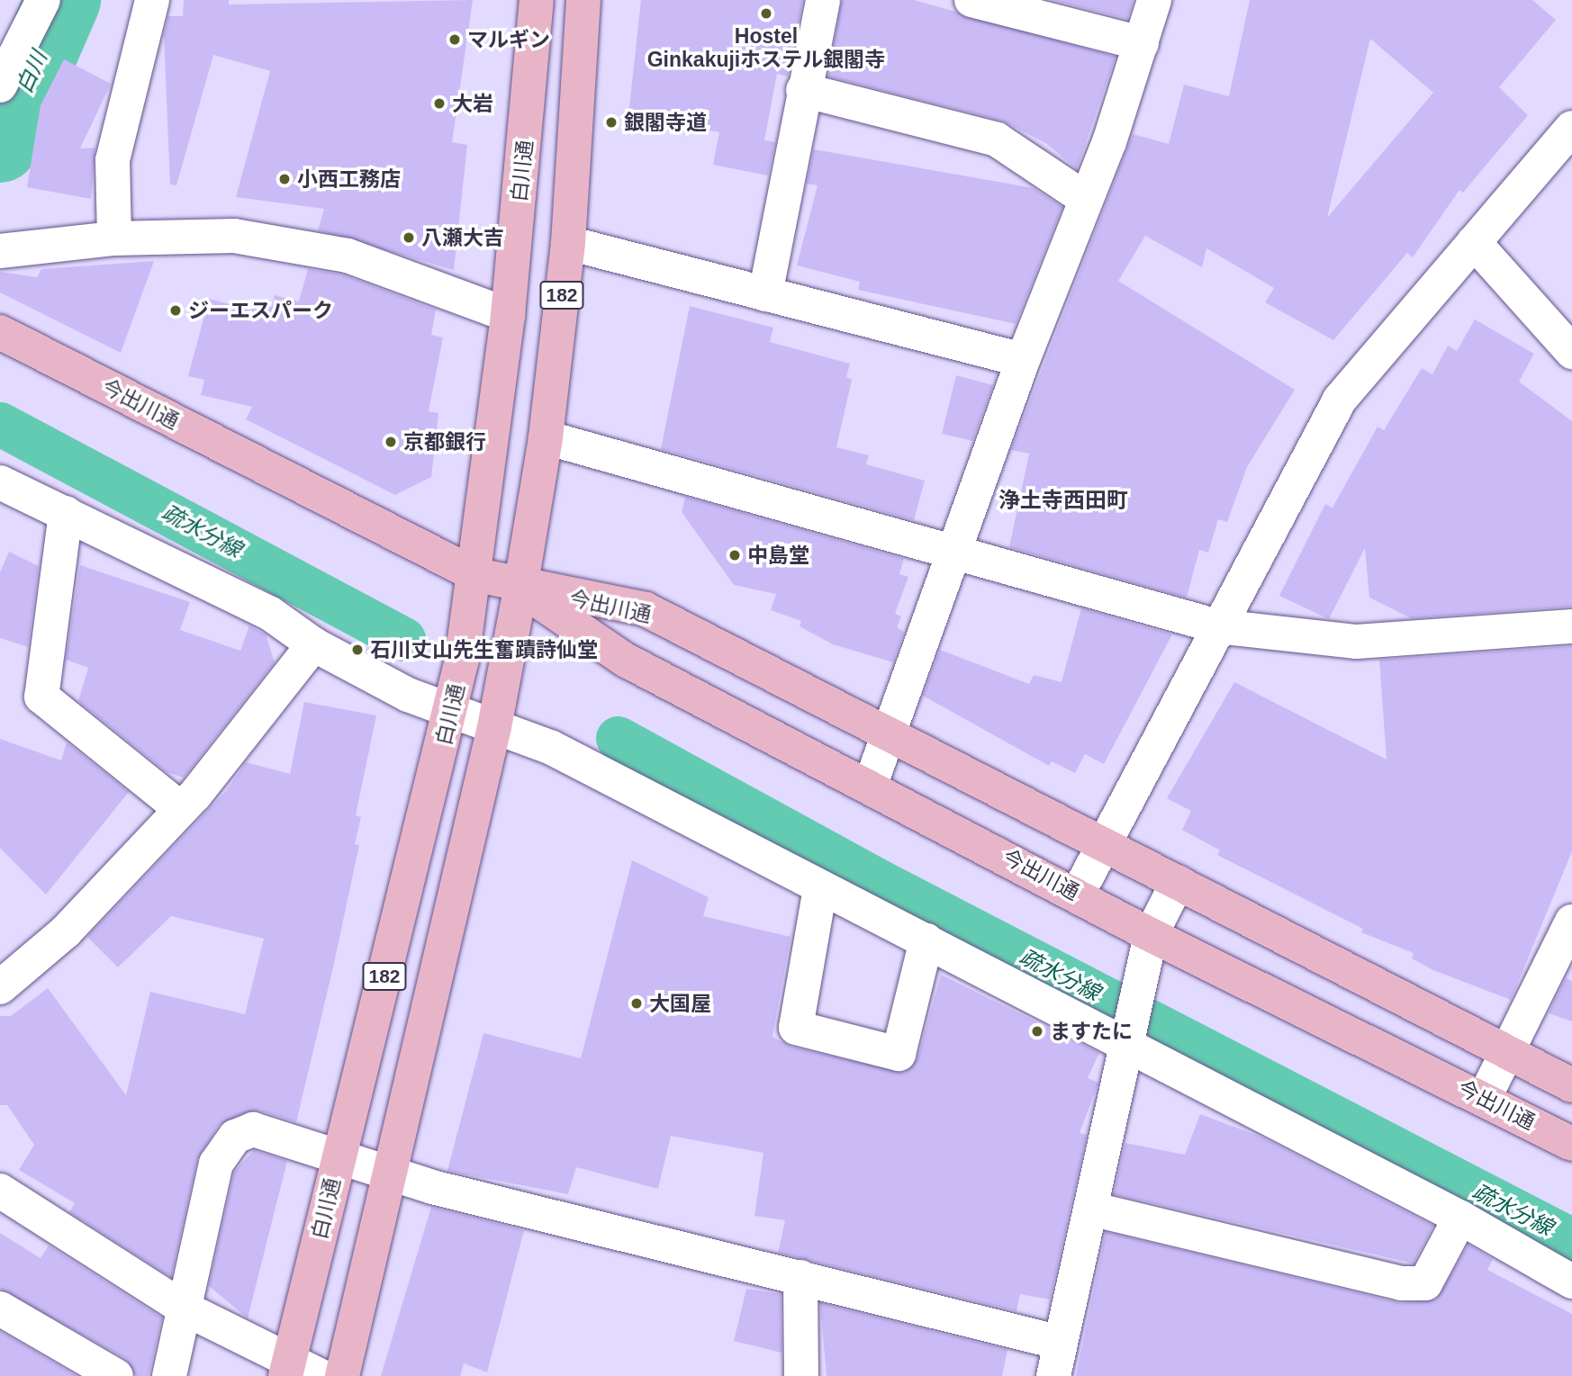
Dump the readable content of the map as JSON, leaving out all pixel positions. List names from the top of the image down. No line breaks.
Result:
{"streets":{"main road":["白川通","182","今出川通"]},"crossings":[["白川通","今出川通"],["182","今出川通"]],"districts":["浄土寺西田町"],"water":["白川","疏水分線"],"places":["Hostel Ginkakujiホステル銀閣寺","マルギン","大岩","銀閣寺道","小西工務店","八瀬大吉","ジーエスパーク","京都銀行","中島堂","石川丈山先生奮蹟詩仙堂","大国屋","ますたに"]}
